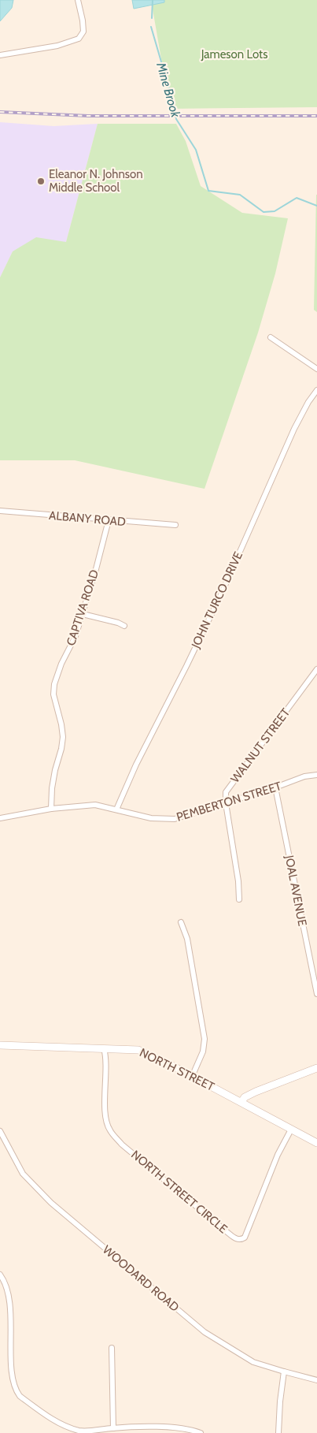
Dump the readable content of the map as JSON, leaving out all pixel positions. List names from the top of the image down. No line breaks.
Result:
{"streets":{"street":["ALBANY ROAD","JOHN TURCO DRIVE","CAPTIVA ROAD","WALNUT STREET","PEMBERTON STREET","JOAL AVENUE","NORTH STREET","NORTH STREET CIRCLE","WOODARD ROAD"]},"crossings":[["ALBANY ROAD","CAPTIVA ROAD"],["JOHN TURCO DRIVE","PEMBERTON STREET"],["CAPTIVA ROAD","PEMBERTON STREET"],["WALNUT STREET","PEMBERTON STREET"],["PEMBERTON STREET","JOAL AVENUE"],["NORTH STREET","NORTH STREET CIRCLE"]],"water":["Mine Brook"],"parks":["Jameson Lots"],"places":["Eleanor N. Johnson Middle School"]}
